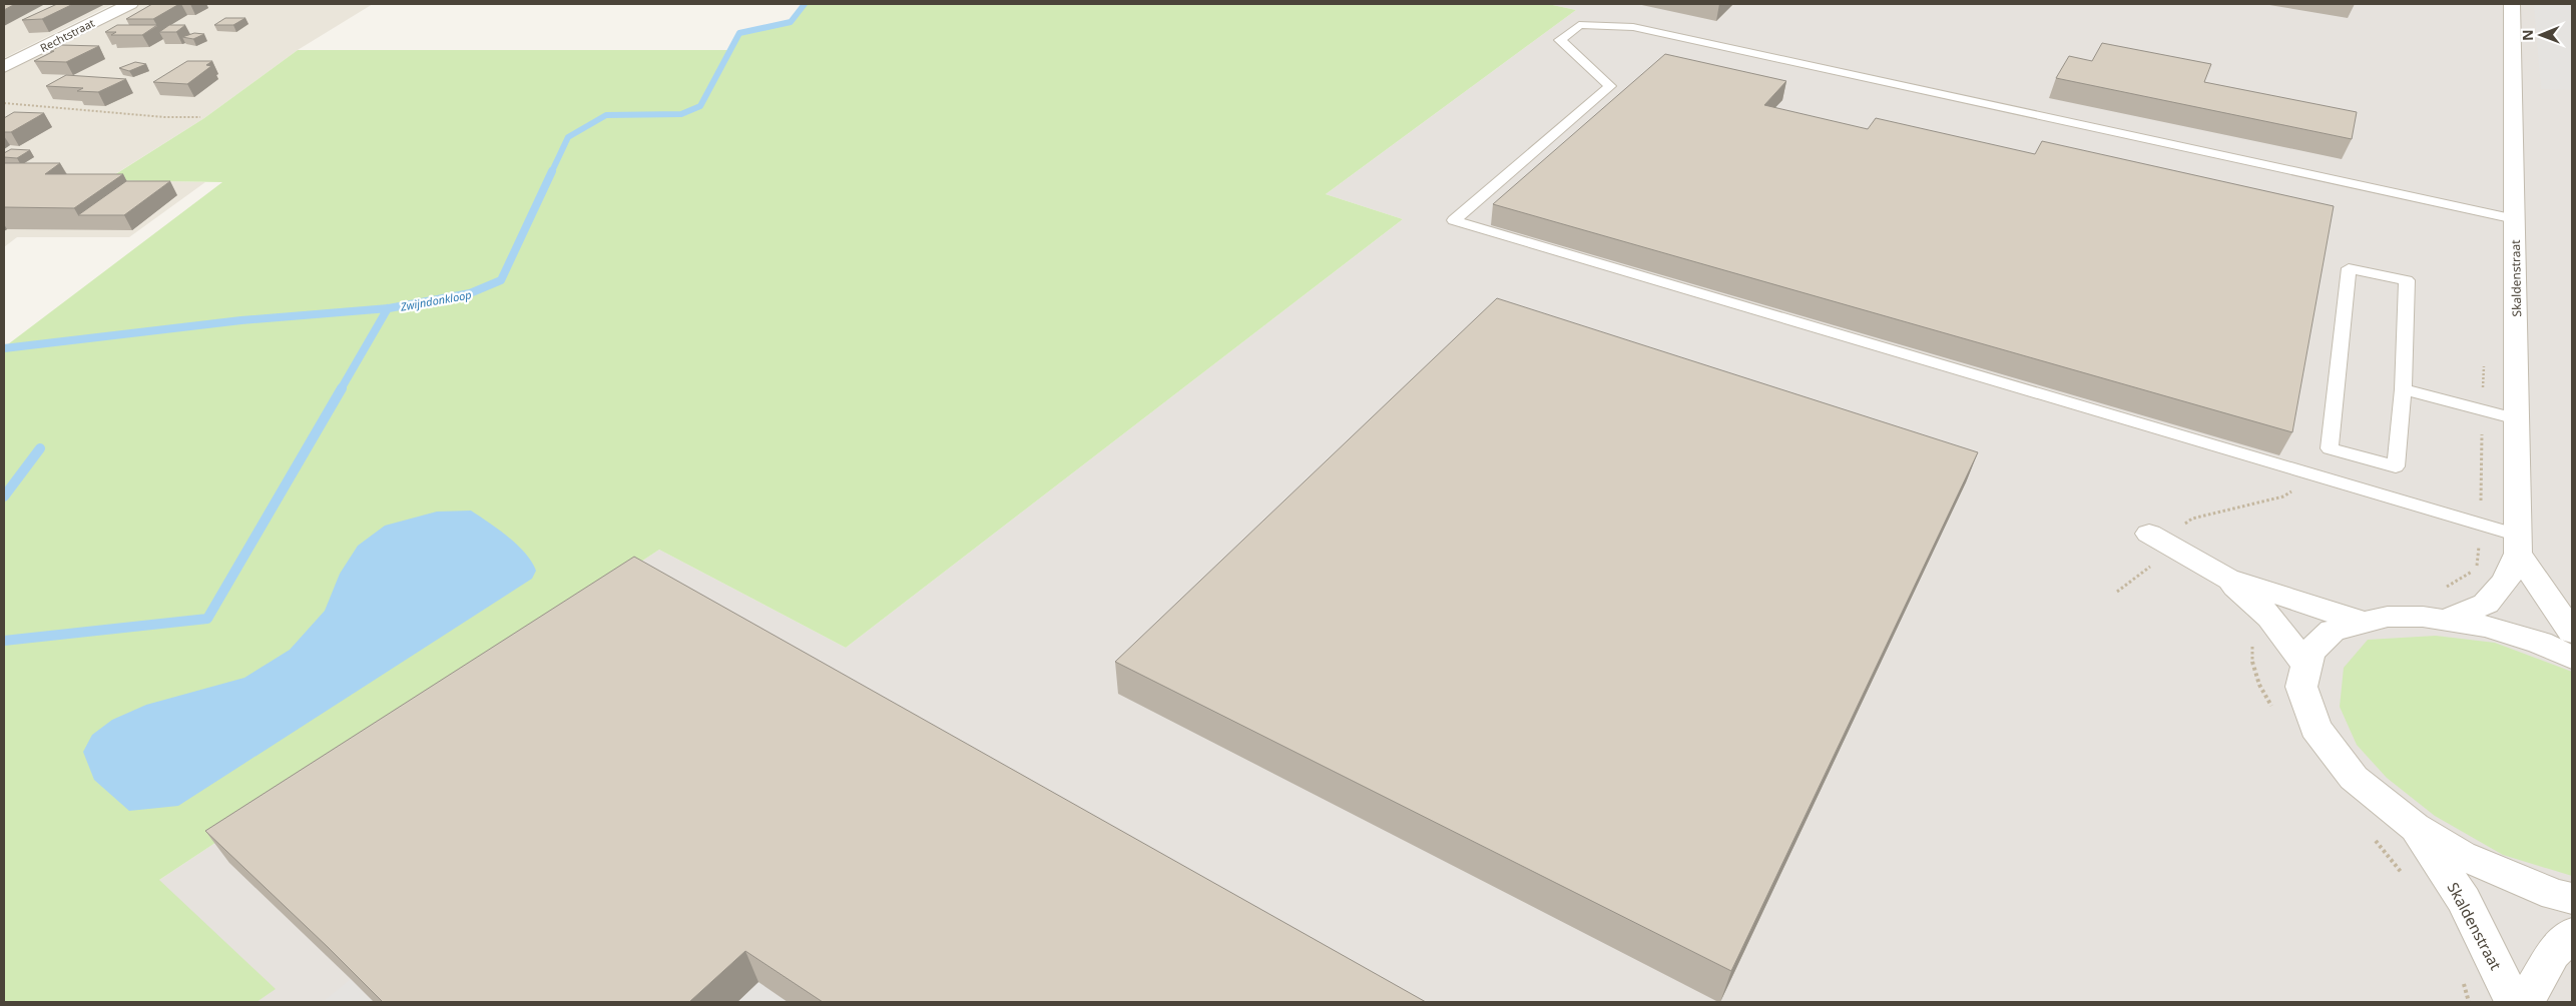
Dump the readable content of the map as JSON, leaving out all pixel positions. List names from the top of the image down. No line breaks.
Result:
{"streets":{"street":["Rechtstraat","Skaldenstraat"]},"water":["Zwijndonkloop"],"north":"left"}
